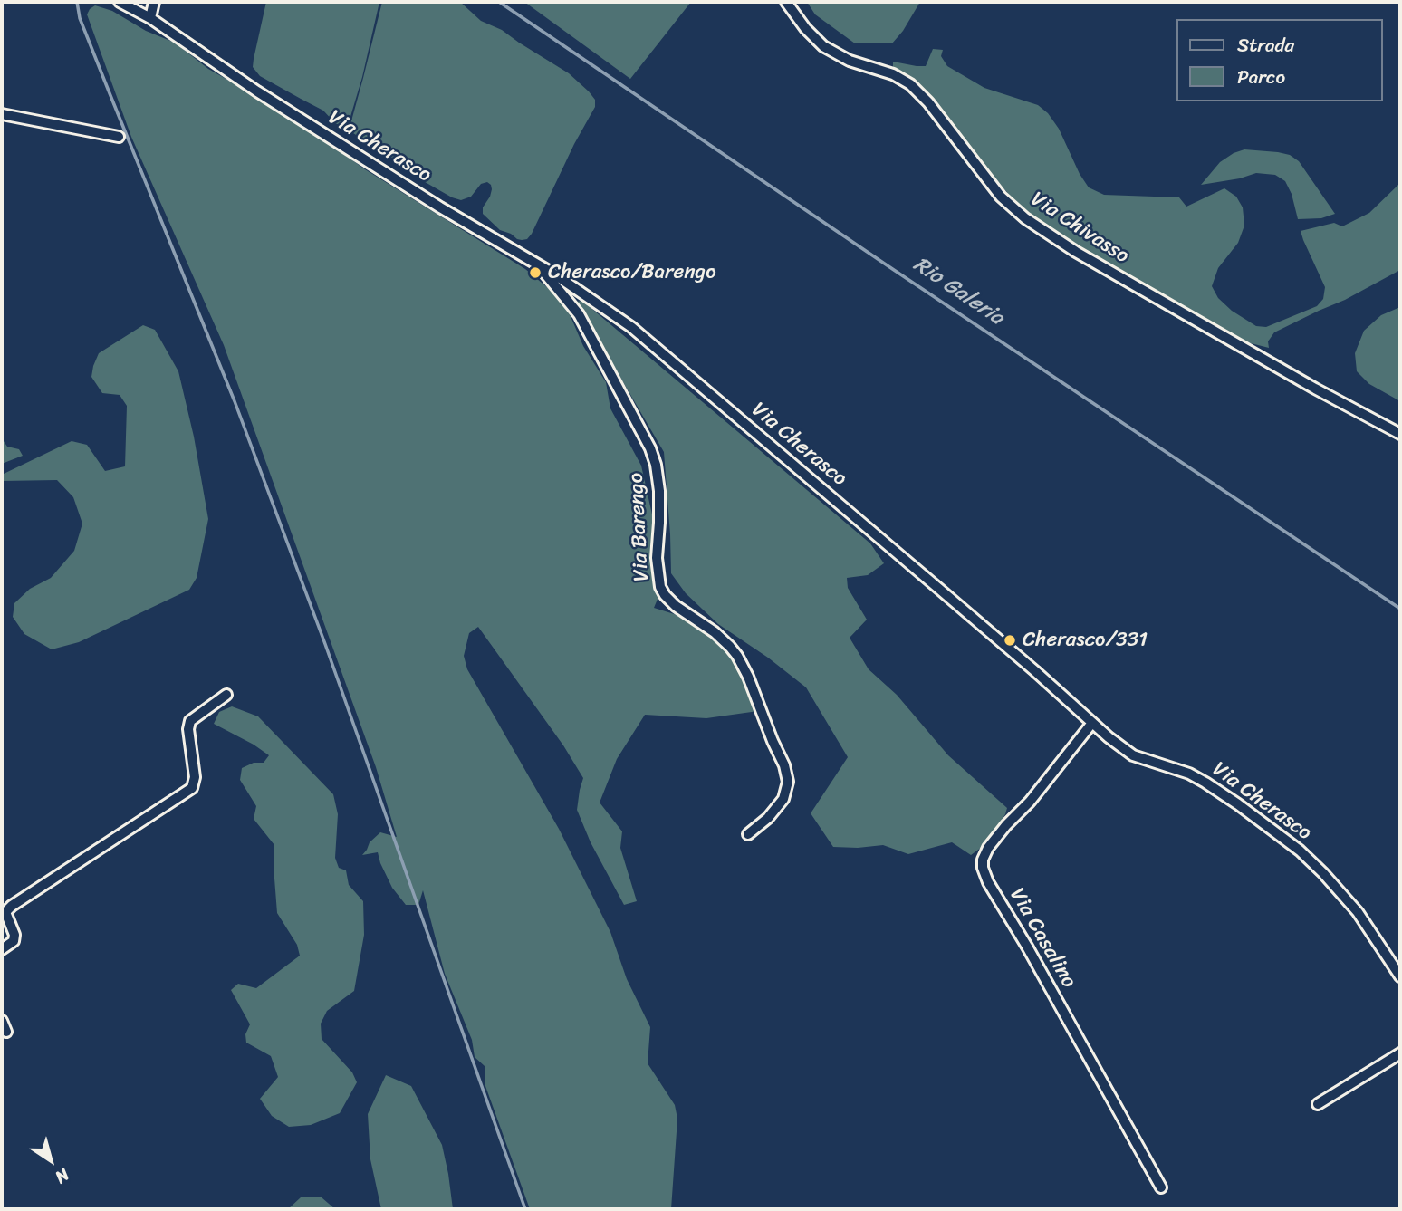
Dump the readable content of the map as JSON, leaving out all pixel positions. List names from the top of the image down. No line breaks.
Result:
{"streets":{"street":["Via Cherasco","Via Chivasso","Via Barengo","Via Casalino"]},"crossings":[["Via Cherasco","Via Barengo"],["Via Cherasco","Via Casalino"]],"water":["Rio Galeria"],"places":["Cherasco/Barengo","Cherasco/331"],"legend":["Strada","Parco"],"north":"bottom right"}
